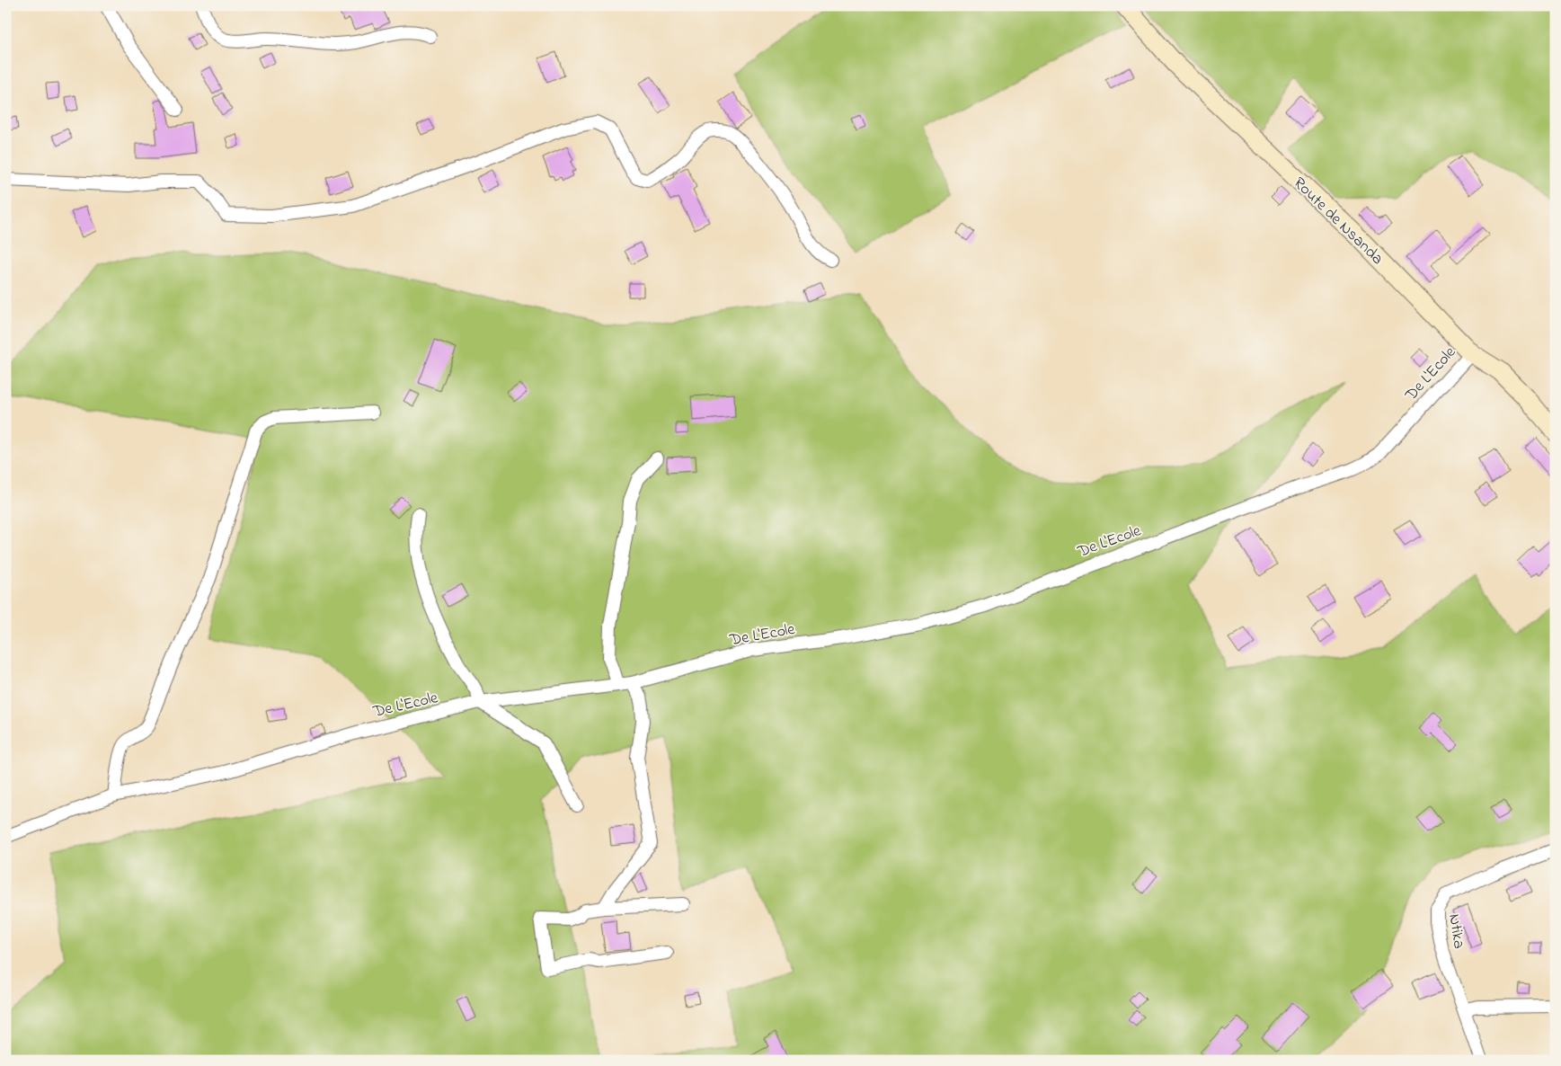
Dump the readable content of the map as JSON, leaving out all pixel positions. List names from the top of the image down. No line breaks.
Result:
{"streets":{"street":["Route de Nsanda","De L'Ecole","Ntika"]},"crossings":[["Route de Nsanda","De L'Ecole"]]}
